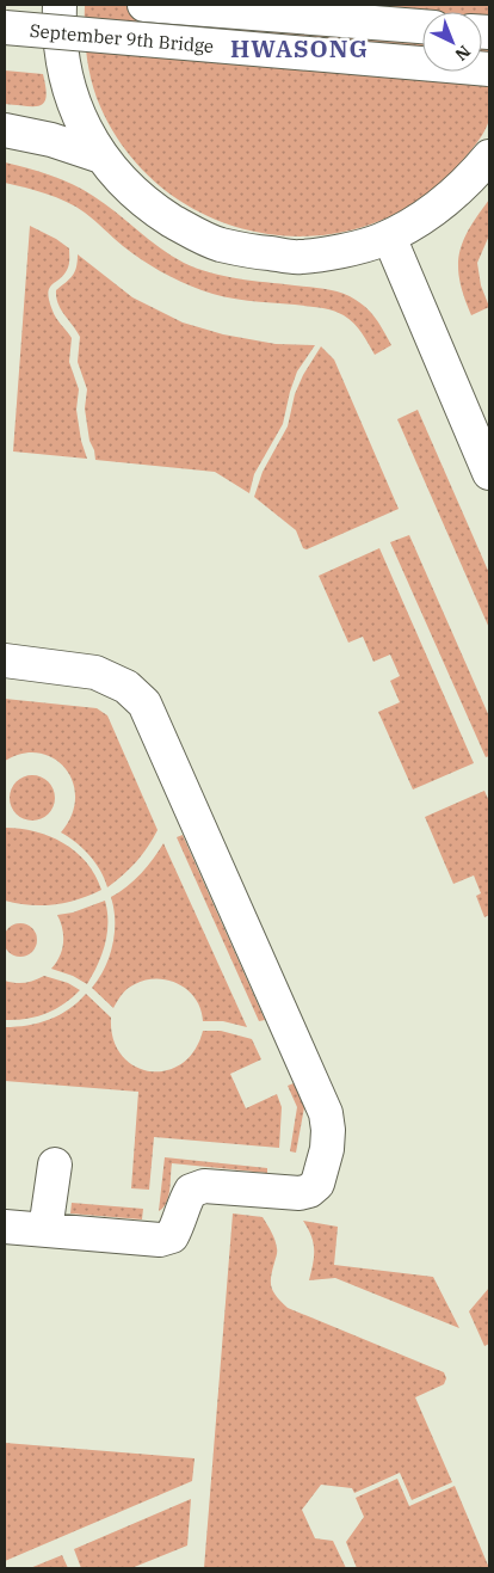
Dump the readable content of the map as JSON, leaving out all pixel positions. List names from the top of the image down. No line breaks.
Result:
{"streets":{"main road":["September 9th Bridge"]},"districts":["HWASONG"],"north":"bottom right"}
